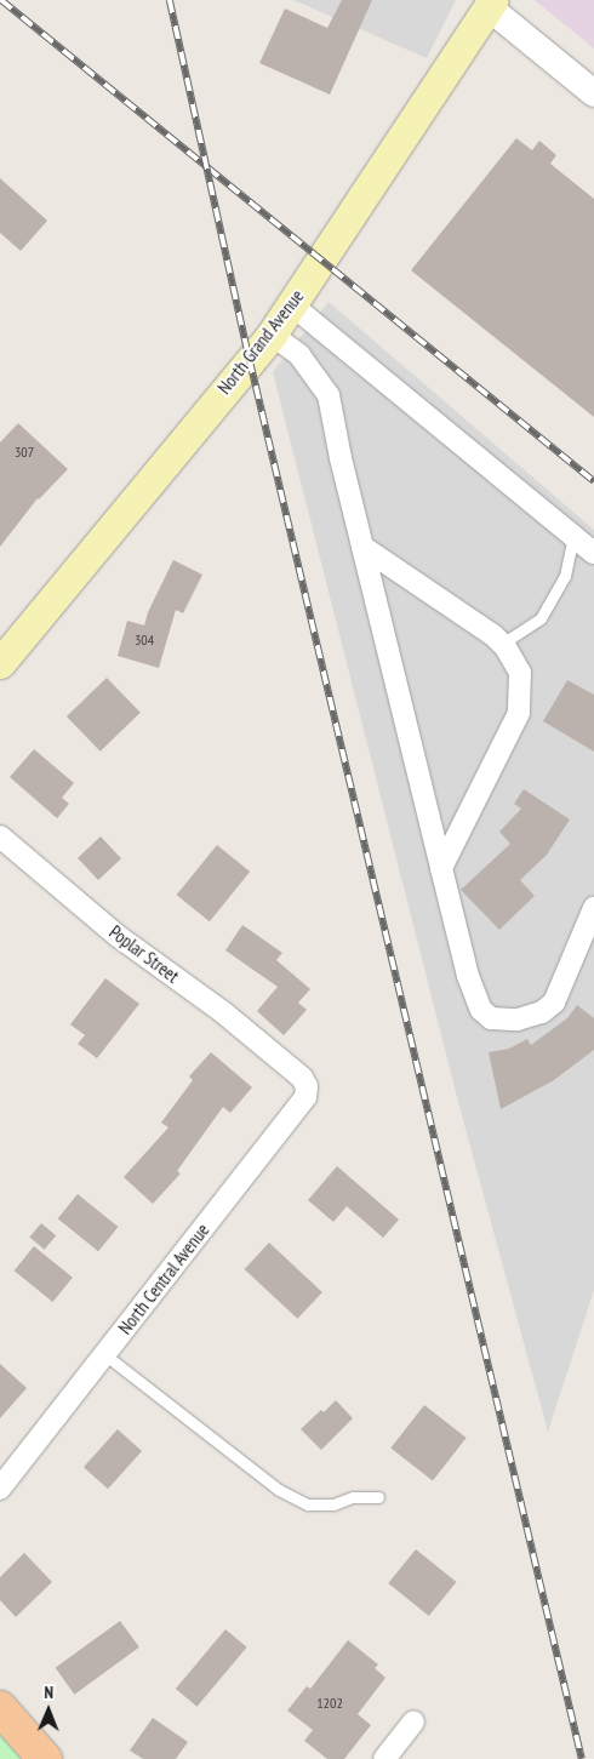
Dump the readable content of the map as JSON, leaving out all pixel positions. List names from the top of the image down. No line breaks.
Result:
{"streets":{"main road":["North Grand Avenue"],"street":["Poplar Street","North Central Avenue"]},"crossings":[["Poplar Street","North Central Avenue"]],"house_numbers":["307","304","1202"],"north":"top"}
